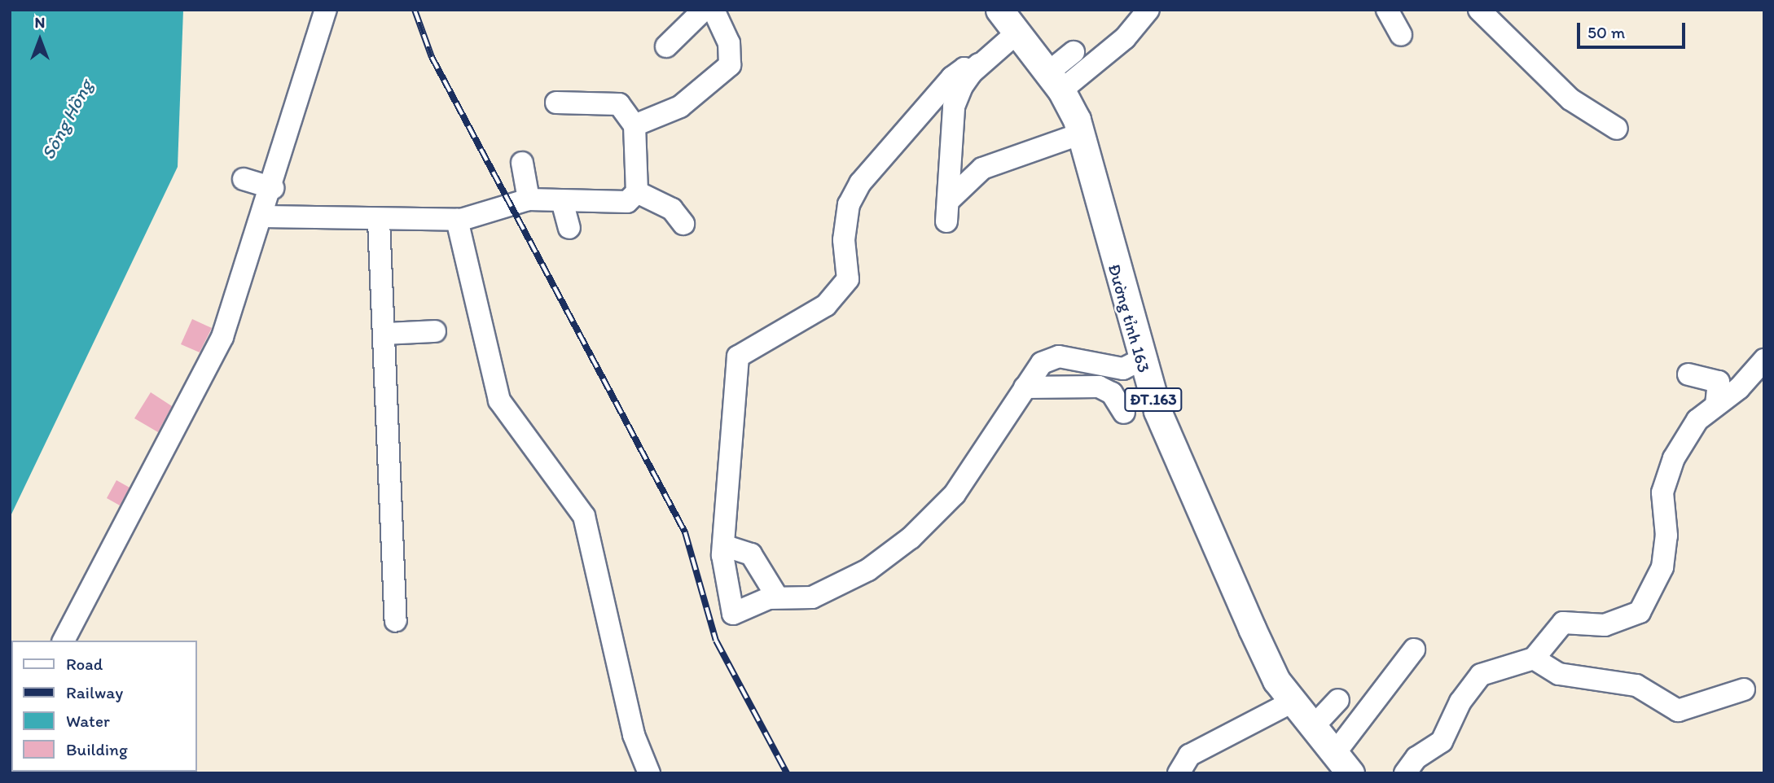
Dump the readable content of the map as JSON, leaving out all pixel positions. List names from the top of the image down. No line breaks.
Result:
{"streets":{"main road":["Đường tỉnh 163","ĐT.163"]},"water":["Sông Hồng"],"legend":["Road","Railway","Water","Building"],"scale_bar":"50 m","north":"top"}
